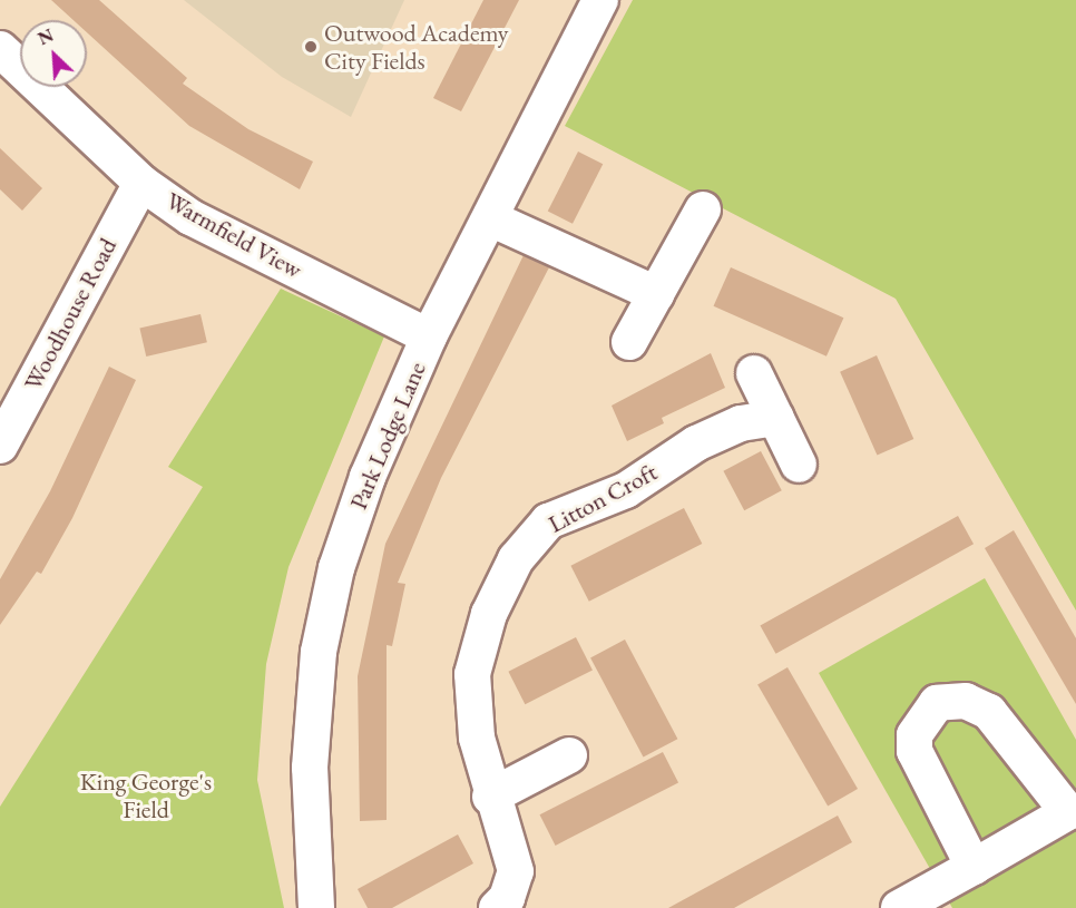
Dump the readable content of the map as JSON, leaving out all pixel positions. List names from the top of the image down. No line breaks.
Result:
{"streets":{"street":["Warmfield View","Woodhouse Road","Park Lodge Lane","Litton Croft"]},"crossings":[["Warmfield View","Woodhouse Road"],["Warmfield View","Park Lodge Lane"]],"parks":["King George's Field"],"places":["Outwood Academy City Fields"],"north":"top left"}
